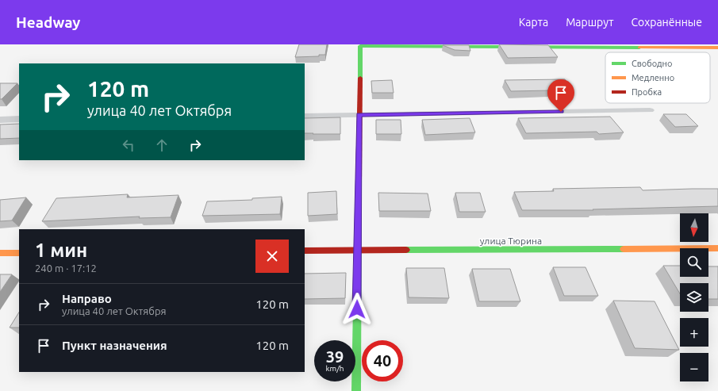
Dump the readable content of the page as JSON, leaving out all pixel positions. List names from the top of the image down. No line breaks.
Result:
{"streets":{"street":["улица Тюрина"]},"legend":["Свободно","Медленно","Пробка"],"north":"bottom","page":{"header":"Headway","nav":["Карта","Маршрут","Сохранённые"],"turn":["120 m","улица 40 лет Октября"],"map_buttons":["+","−"],"heading":["1 мин","240 m · 17:12"],"list":[{"name":"Направо","note":"улица 40 лет Октября","value":"120 m"},{"name":"Пункт назначения","value":"120 m"}],"speed":"39 km/h","limit":"40"}}
